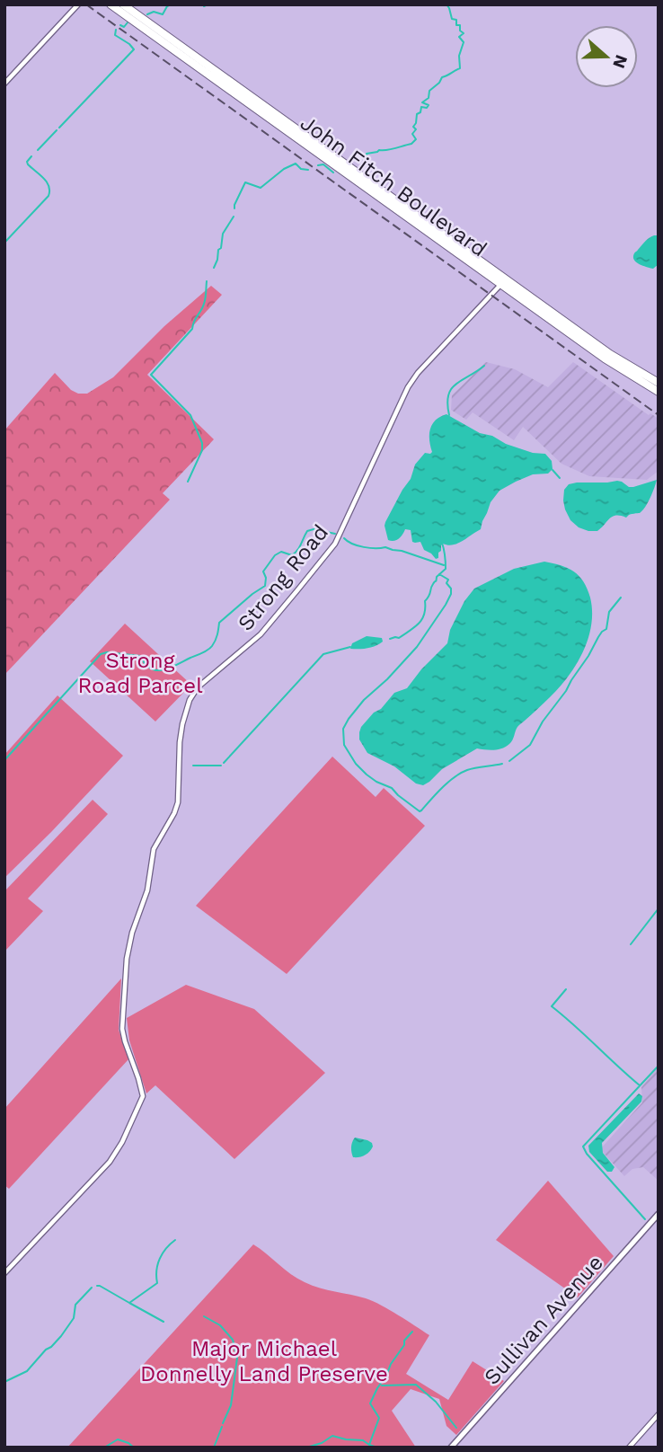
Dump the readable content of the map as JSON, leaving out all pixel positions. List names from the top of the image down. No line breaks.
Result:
{"streets":{"highway":["John Fitch Boulevard"],"main road":["Sullivan Avenue"],"street":["Strong Road"]},"crossings":[["John Fitch Boulevard","Strong Road"]],"parks":["Strong Road Parcel","Major Michael Donnelly Land Preserve"],"north":"right"}
